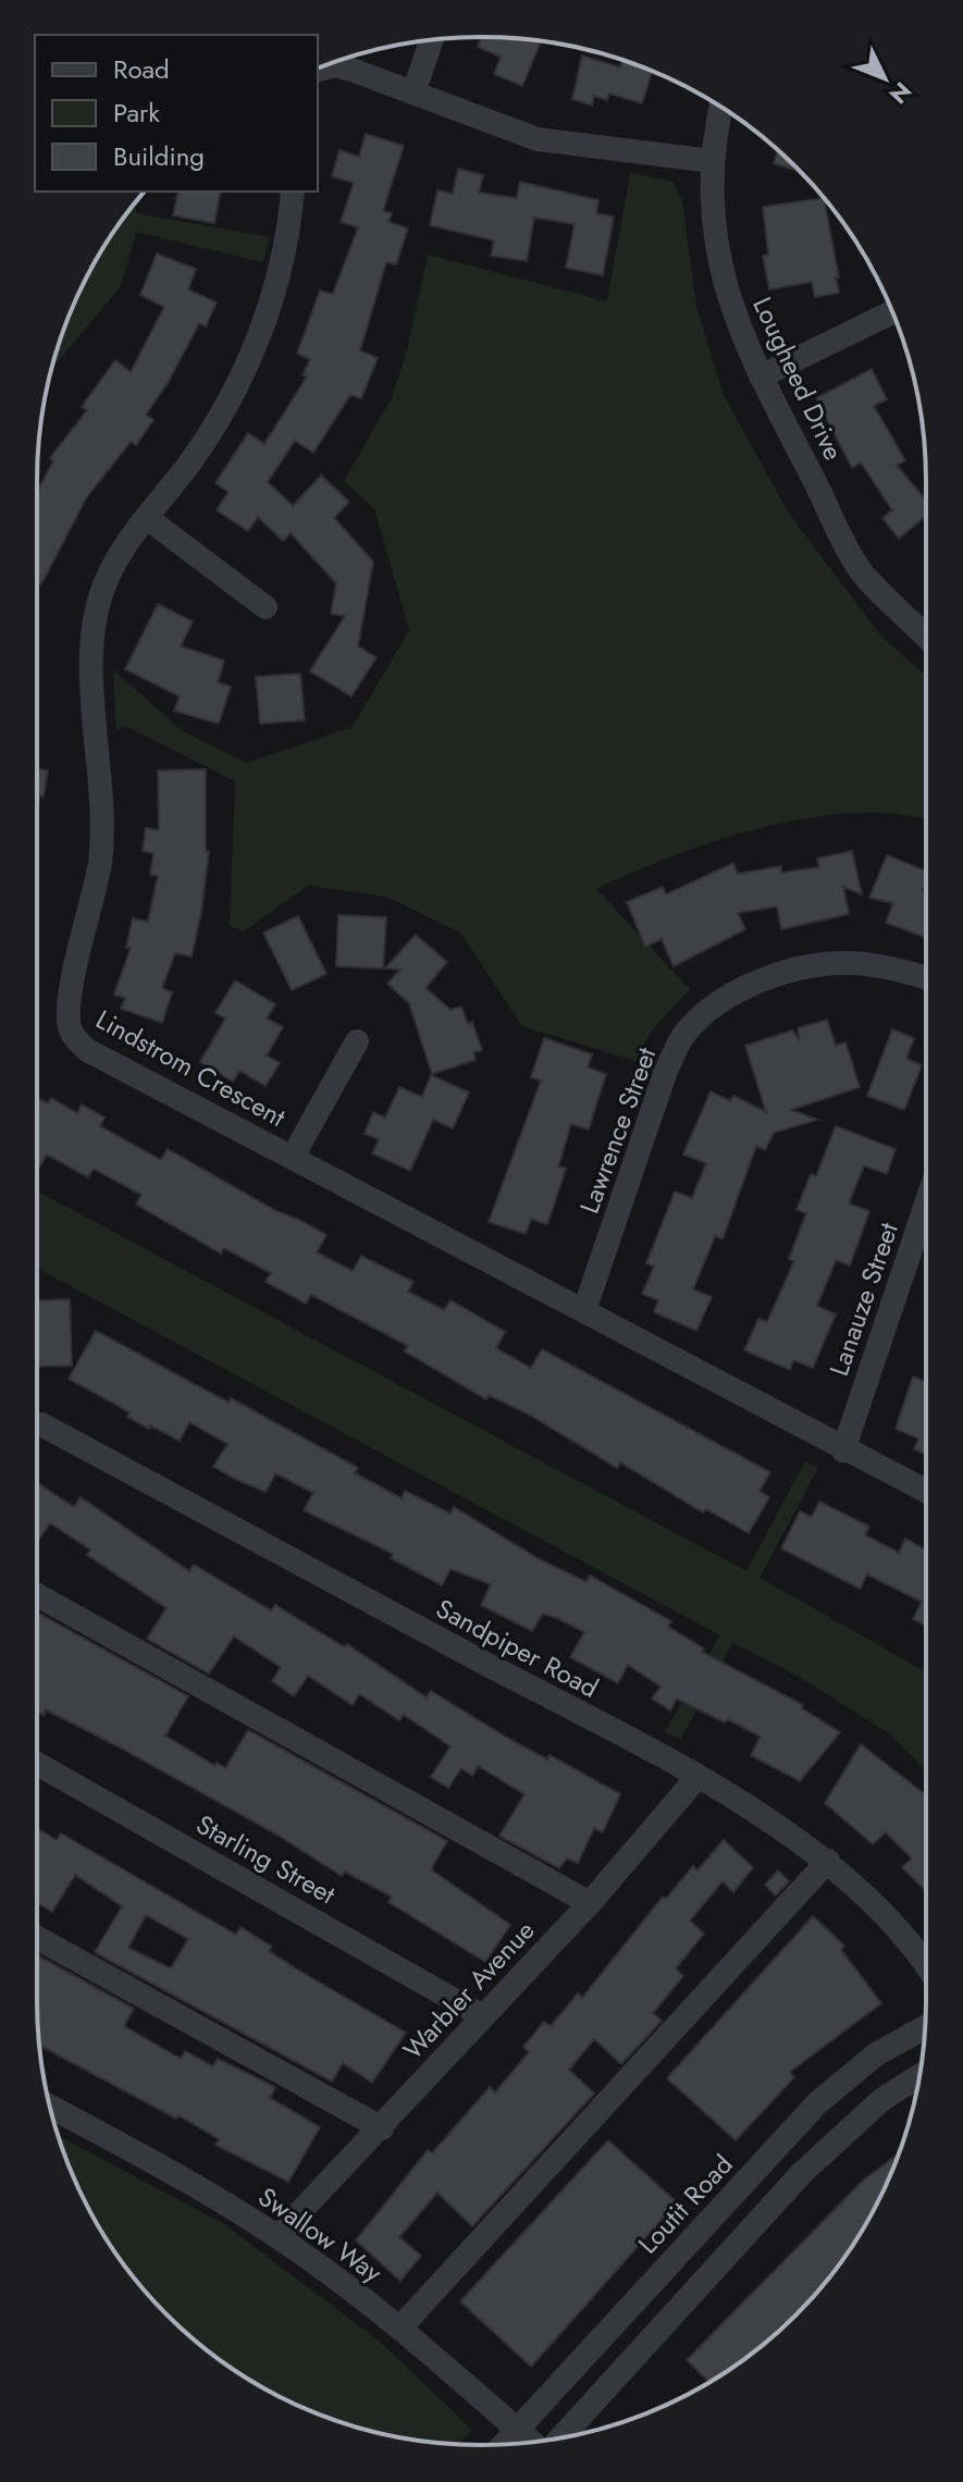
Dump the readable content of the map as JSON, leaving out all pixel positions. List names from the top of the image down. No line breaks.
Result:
{"streets":{"street":["Lougheed Drive","Lindstrom Crescent","Lawrence Street","Lanauze Street","Sandpiper Road","Starling Street","Warbler Avenue","Loutit Road","Swallow Way"]},"crossings":[["Lindstrom Crescent","Lawrence Street"],["Lindstrom Crescent","Lanauze Street"],["Sandpiper Road","Warbler Avenue"],["Starling Street","Warbler Avenue"],["Warbler Avenue","Swallow Way"],["Loutit Road","Swallow Way"]],"legend":["Road","Park","Building"],"north":"bottom right"}
